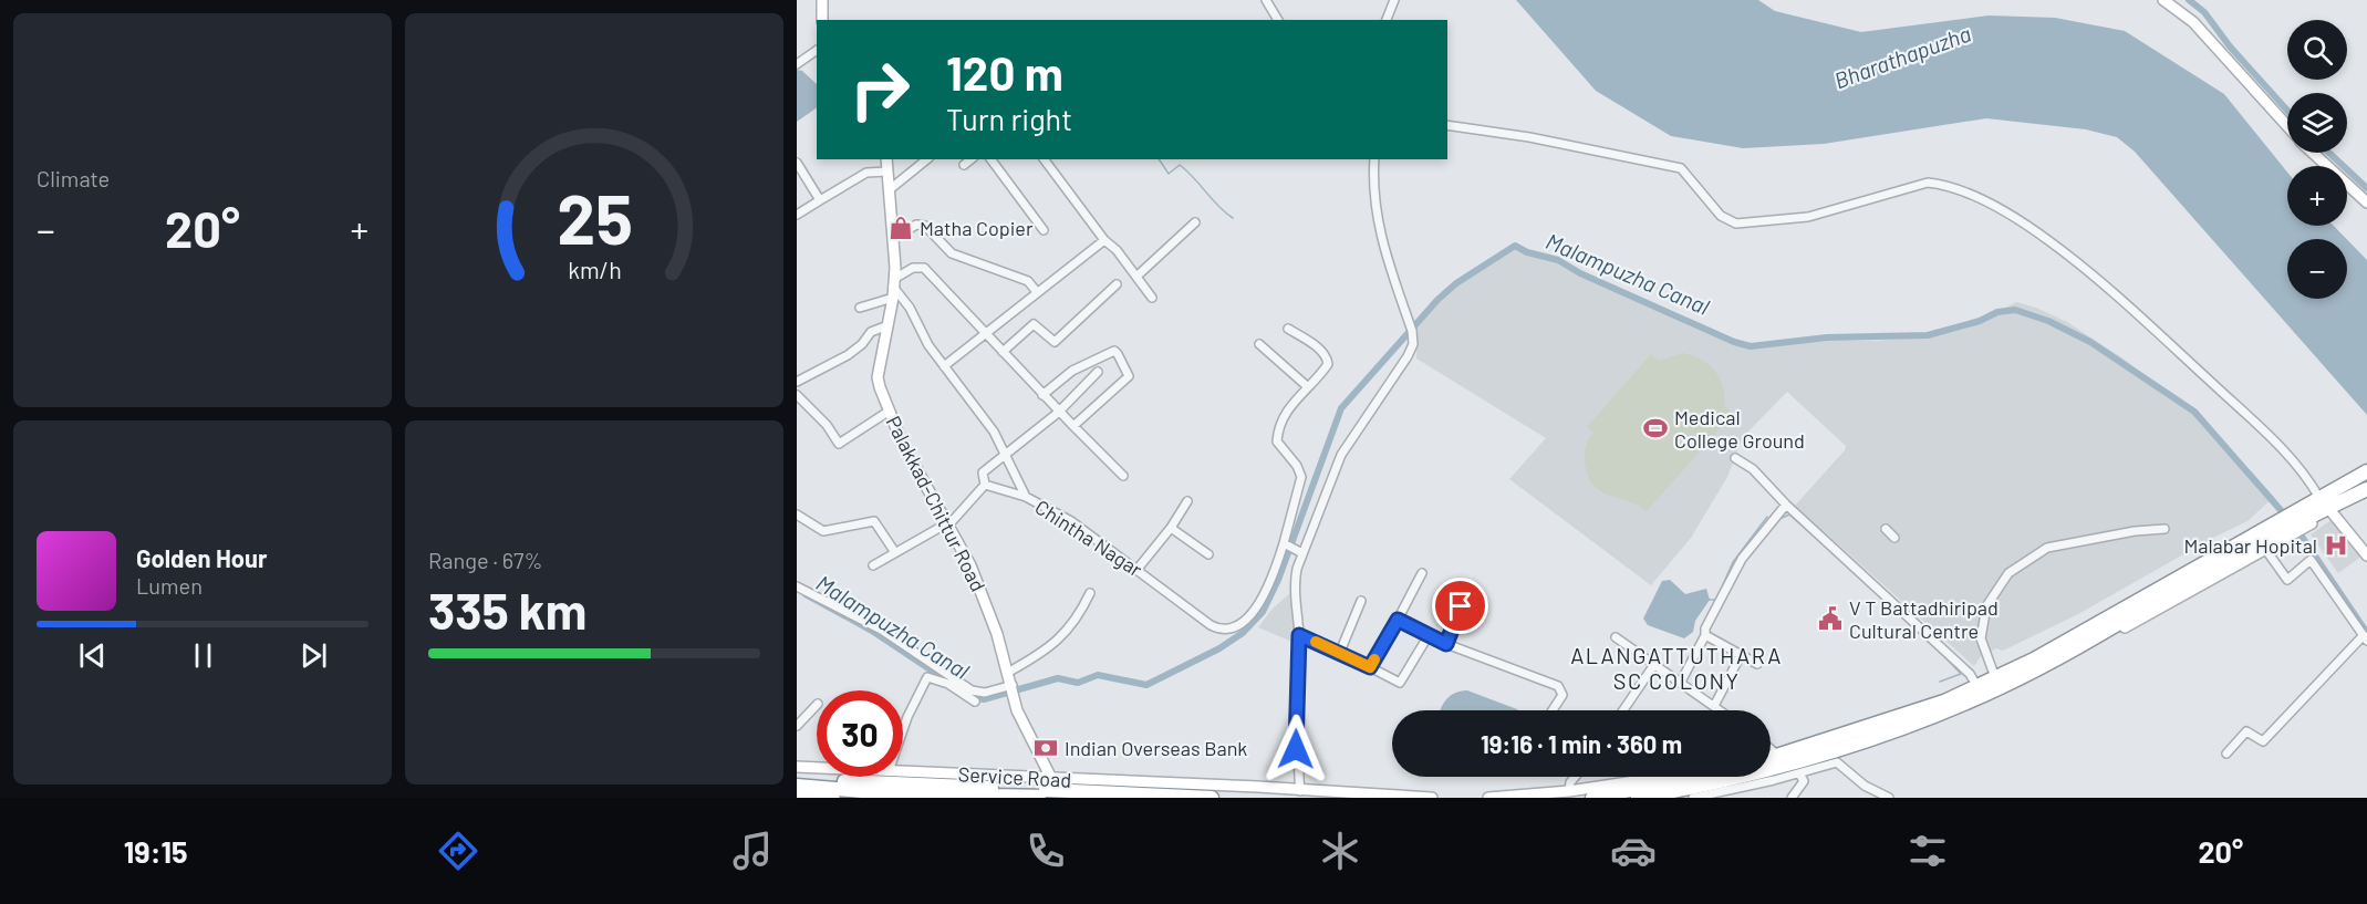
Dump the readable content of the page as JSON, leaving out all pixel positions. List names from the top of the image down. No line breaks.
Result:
{"streets":{"street":["Palakkad-Chittur Road","Chintha Nagar","Service Road"]},"crossings":[["Palakkad-Chittur Road","Service Road"]],"districts":["ALANGATTUTHARA SC COLONY"],"water":["Bharathapuzha","Malampuzha Canal"],"places":{"shop":["Matha Copier"],"sports":["Medical College Ground"],"hospital":["Malabar Hopital"],"public building":["V T Battadhiripad Cultural Centre"],"bank":["Indian Overseas Bank"]},"page":{"tile":["Climate",["Range · 67%","335 km"]],"map_buttons":["+","−"],"turn":["120 m","Turn right"],"heat":["−","20°","+"],"song":["Golden Hour","Lumen"],"limit":"30","trip":"19:16 · 1 min · 360 m","tabs":["19:15","20°"],"gauge":["25","km/h"]}}
